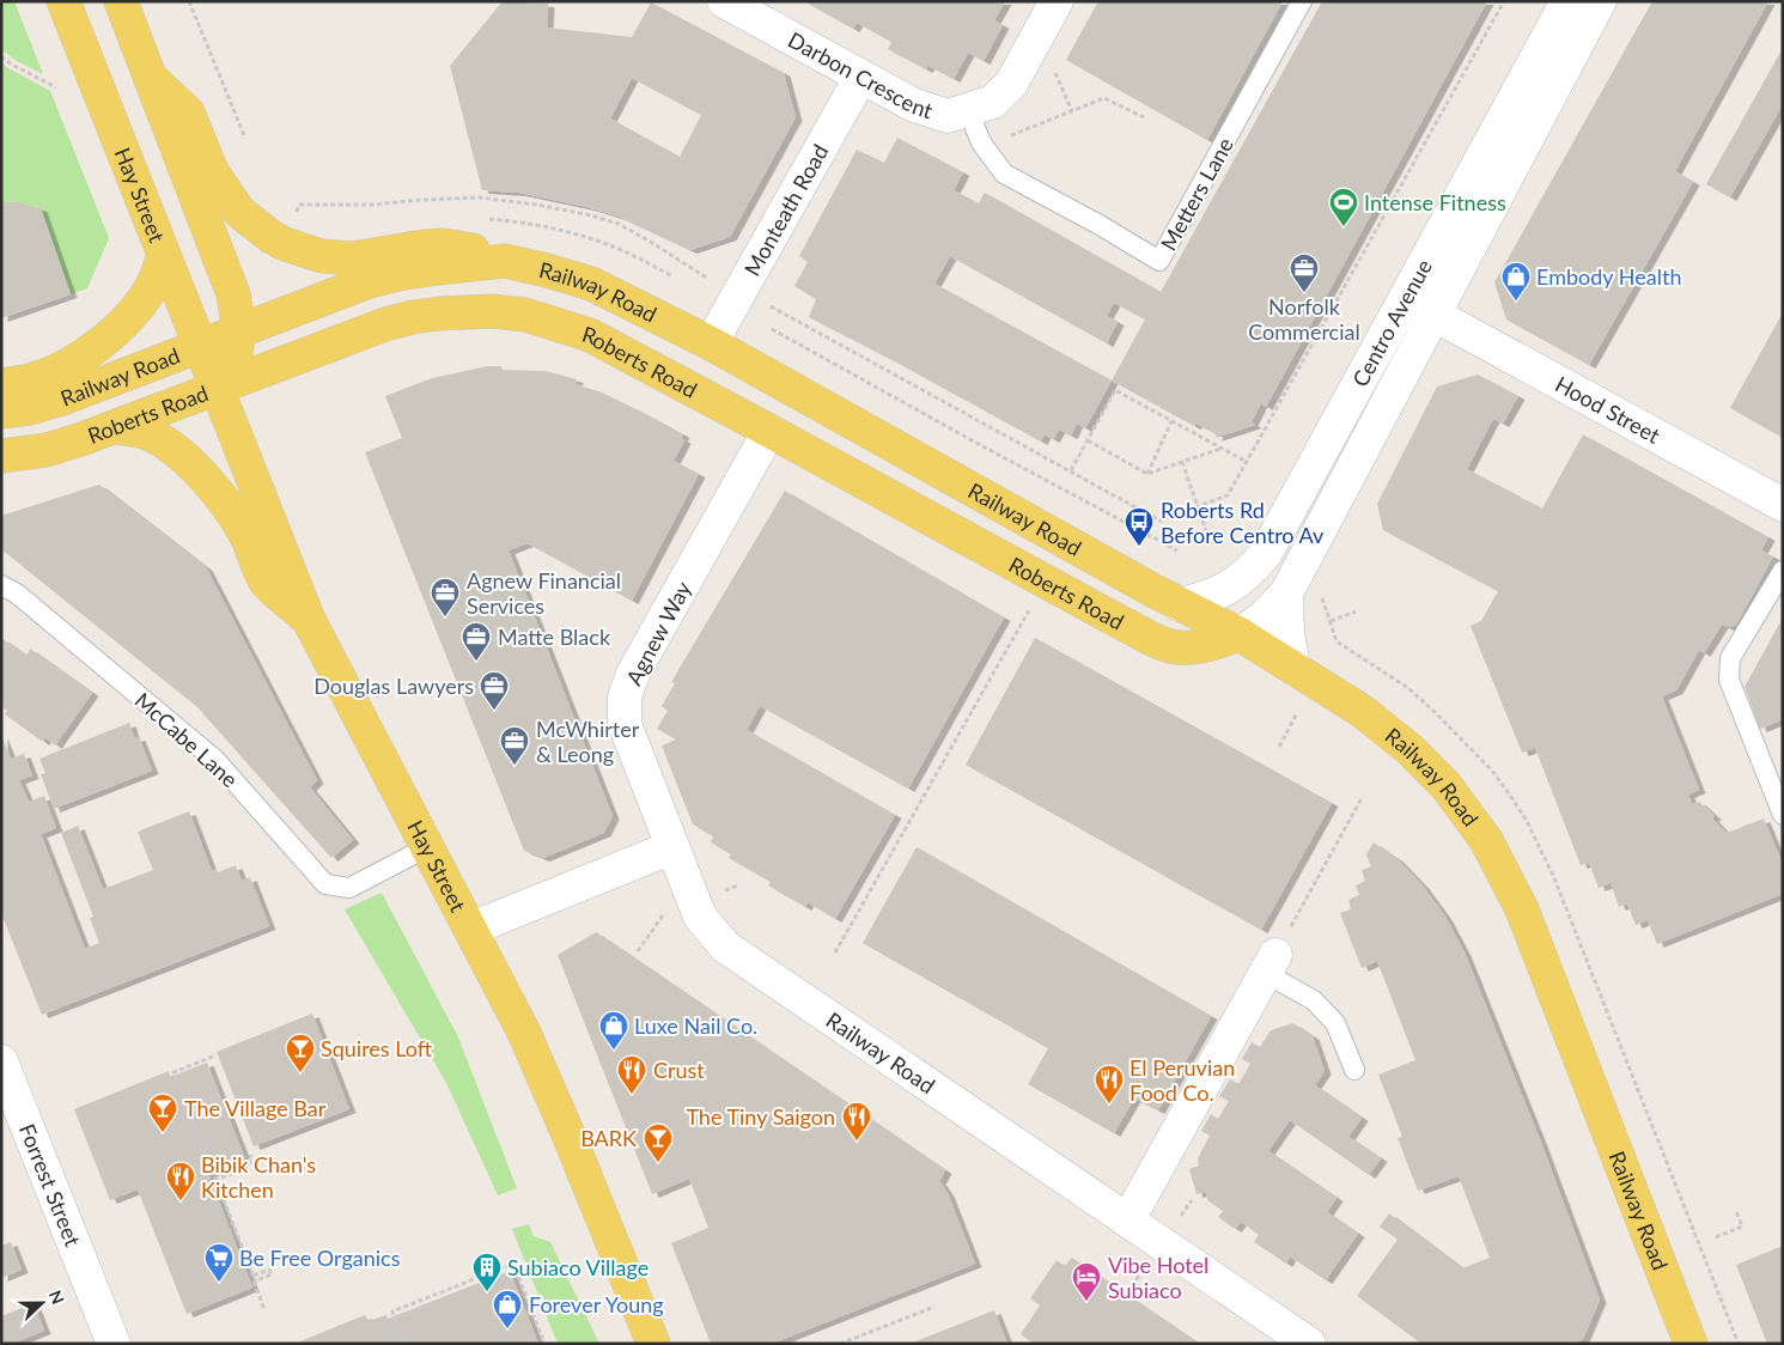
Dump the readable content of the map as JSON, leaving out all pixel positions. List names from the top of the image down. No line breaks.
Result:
{"streets":{"main road":["Hay Street","Railway Road","Roberts Road"],"street":["Darbon Crescent","Monteath Road","Centro Avenue","Hood Street","Agnew Way","Forrest Street"],"lane":["Metters Lane","McCabe Lane"]},"crossings":[["Darbon Crescent","Metters Lane"],["Darbon Crescent","Monteath Road"],["Hay Street","Railway Road"],["Hay Street","Roberts Road"],["Hay Street","McCabe Lane"],["Monteath Road","Railway Road"],["Railway Road","Centro Avenue"],["Railway Road","Roberts Road"],["Railway Road","Agnew Way"],["Centro Avenue","Roberts Road"],["Centro Avenue","Hood Street"],["Roberts Road","Agnew Way"]],"places":{"sports":["Intense Fitness"],"office":["Norfolk Commercial","Agnew Financial Services","Matte Black","Douglas Lawyers","McWhirter & Leong"],"shop":["Embody Health","Luxe Nail Co.","Forever Young"],"bus stop":["Roberts Rd Before Centro Av"],"bar":["Squires Loft","The Village Bar","BARK"],"restaurant":["Crust","El Peruvian Food Co.","The Tiny Saigon","Bibik Chan's Kitchen"],"supermarket":["Be Free Organics"],"building":["Subiaco Village"],"hotel":["Vibe Hotel Subiaco"]},"north":"right"}
